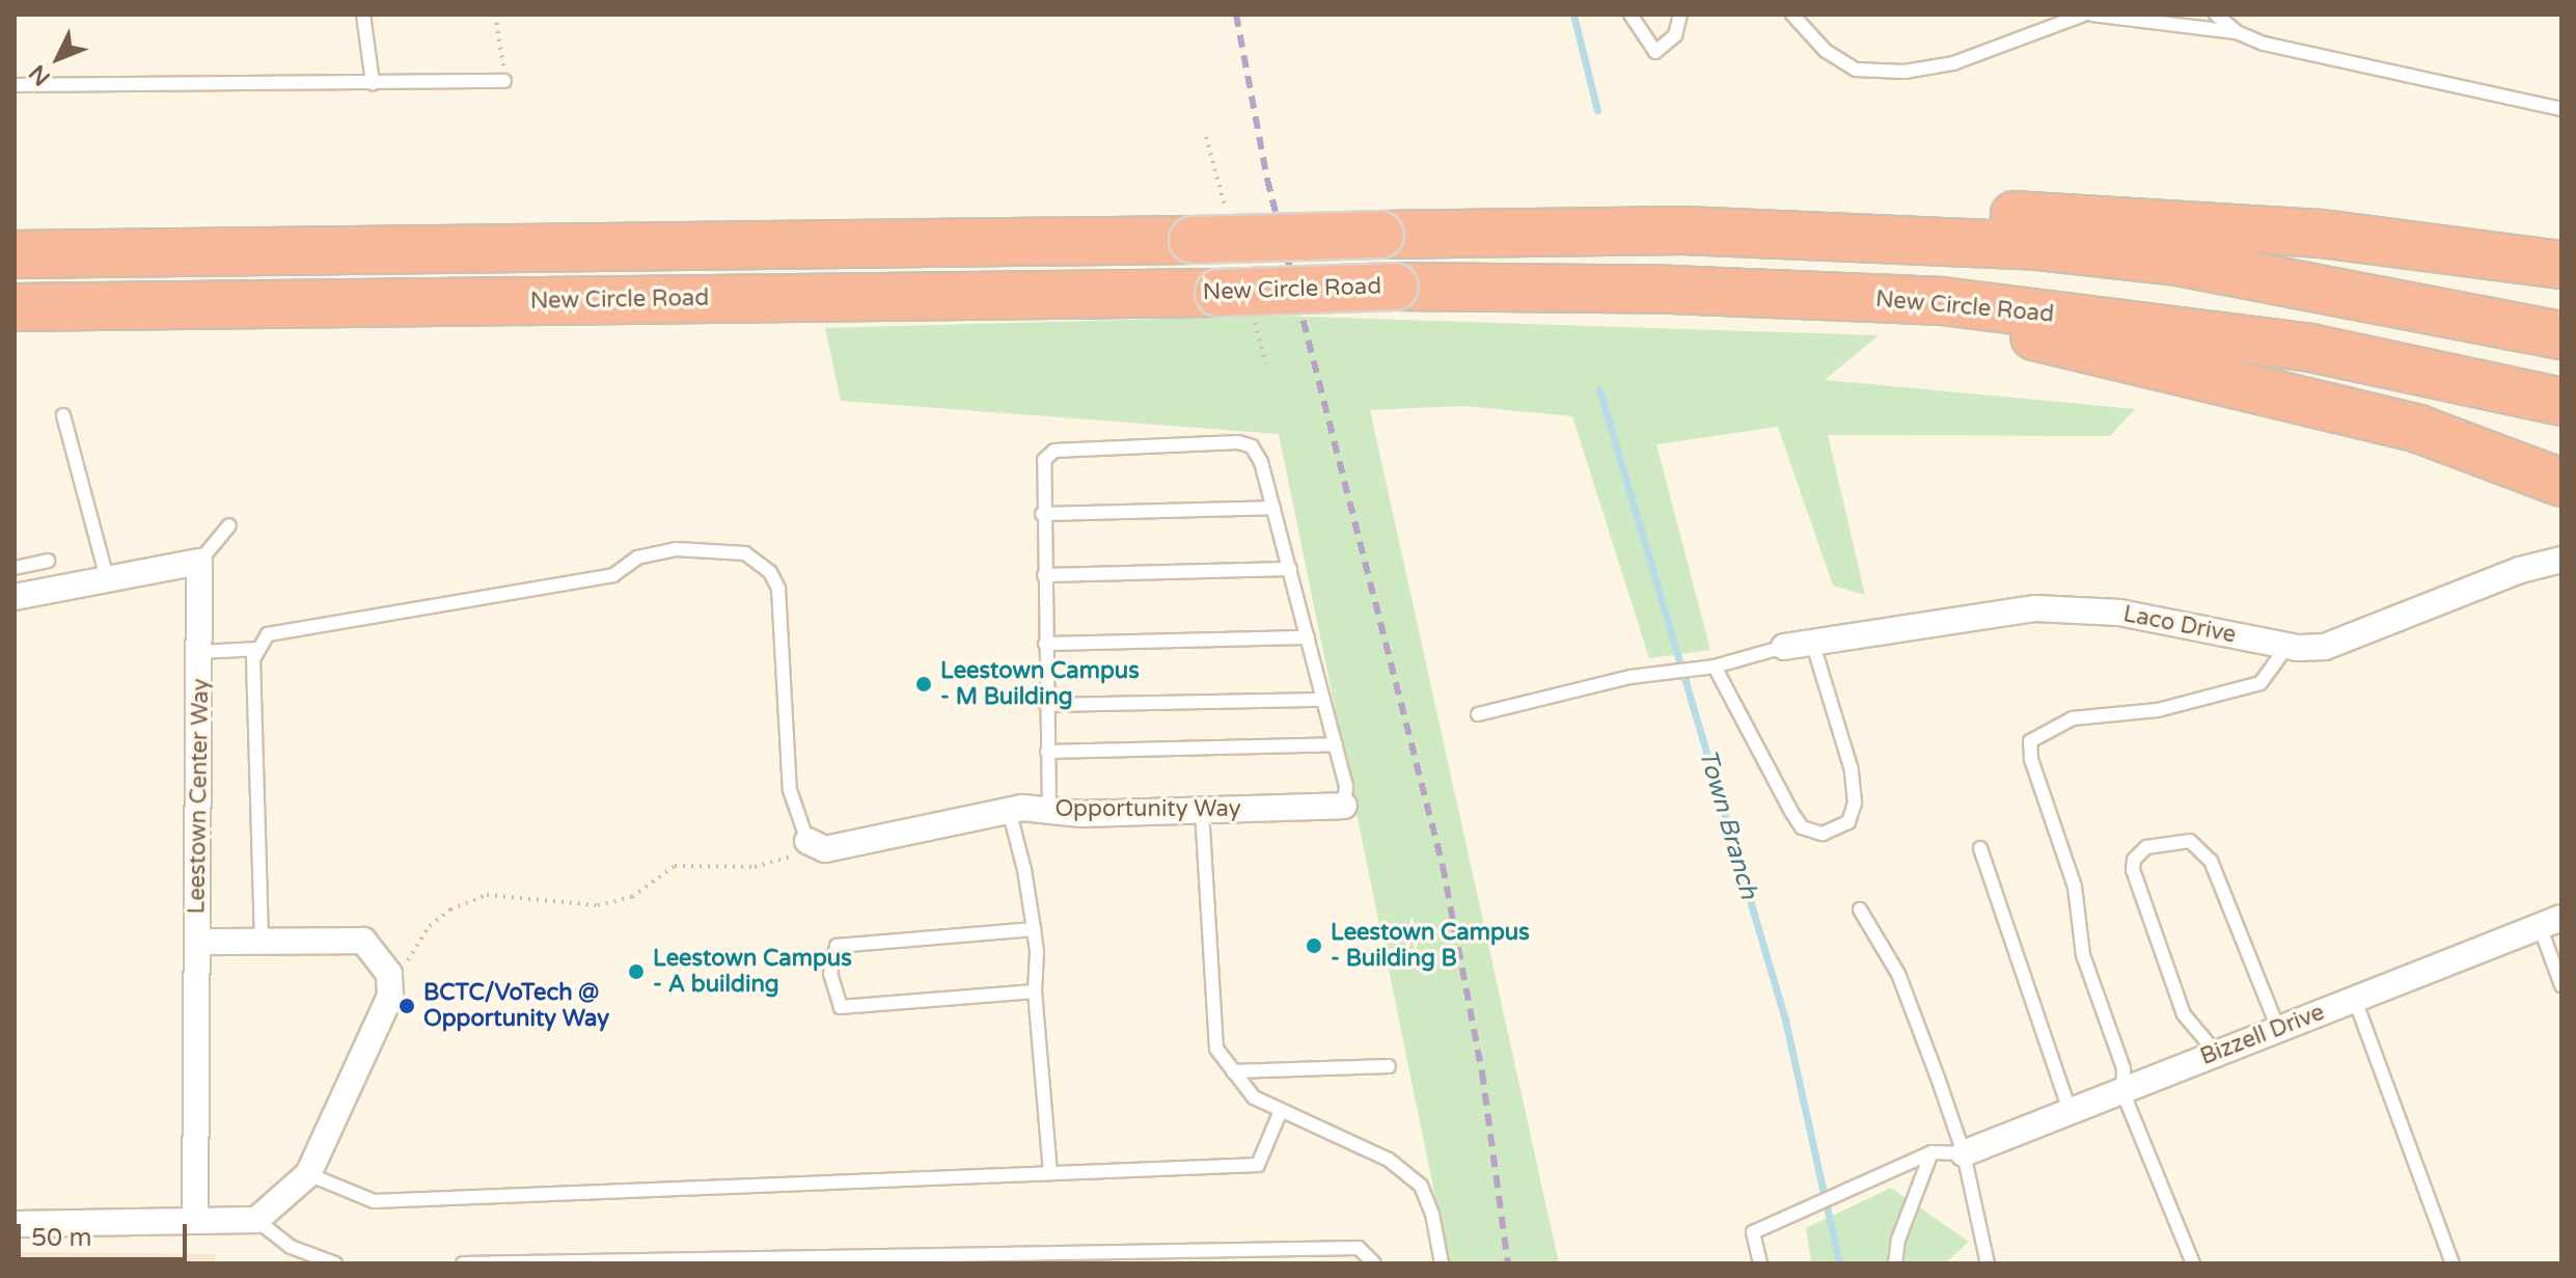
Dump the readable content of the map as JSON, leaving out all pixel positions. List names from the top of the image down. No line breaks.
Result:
{"streets":{"highway":["New Circle Road"],"street":["Laco Drive","Leestown Center Way","Opportunity Way","Bizzell Drive"]},"water":["Town Branch"],"places":["Leestown Campus - M Building","Leestown Campus - Building B","Leestown Campus - A building","BCTC/VoTech @ Opportunity Way"],"scale_bar":"50 m","north":"bottom left"}
